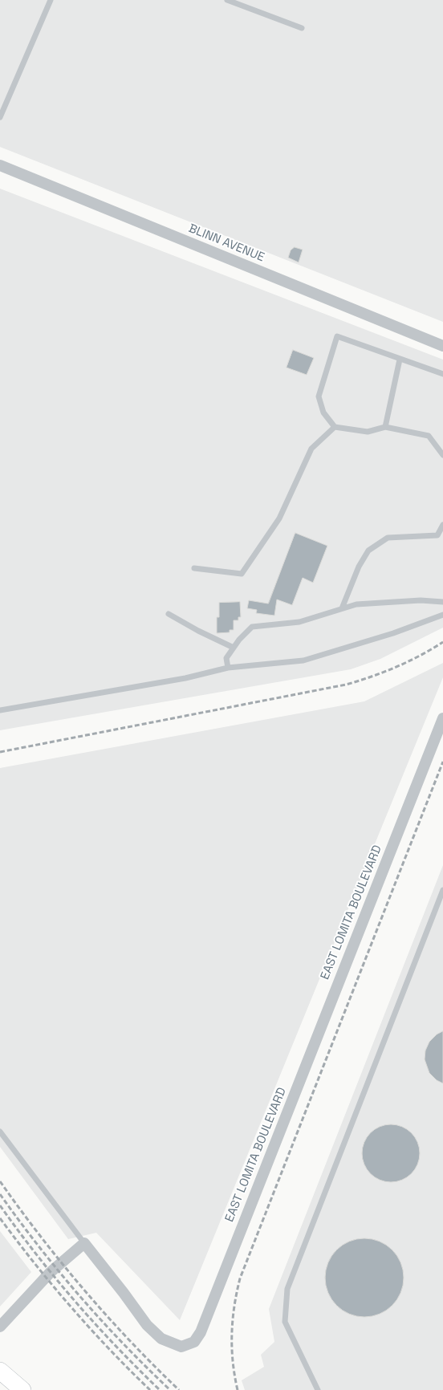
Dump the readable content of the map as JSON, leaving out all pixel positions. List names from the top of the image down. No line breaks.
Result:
{"streets":{"street":["BLINN AVENUE","EAST LOMITA BOULEVARD"]}}
